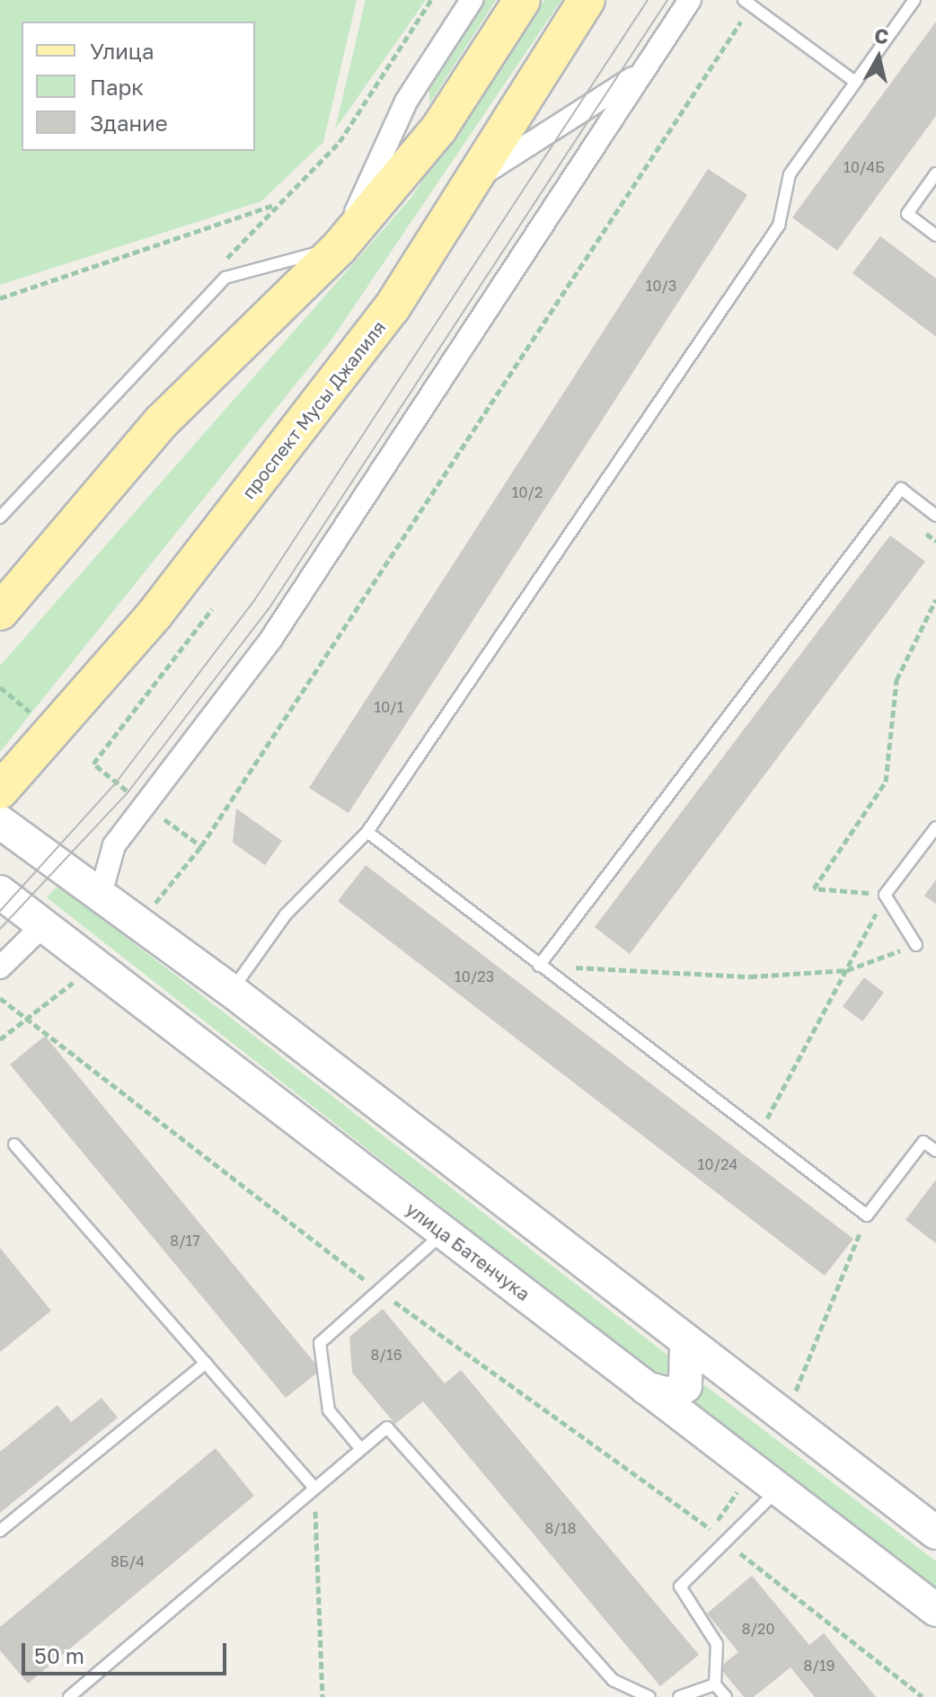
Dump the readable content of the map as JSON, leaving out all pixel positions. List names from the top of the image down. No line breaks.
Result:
{"streets":{"main road":["проспект Мусы Джалиля","улица Батенчука"]},"house_numbers":["10/4Б","10/3","10/2","10/1","10/23","10/24","8/17","8/16","8/18","8Б/4","8/20","8/19"],"legend":["Улица","Парк","Здание"],"scale_bar":"50 m","north":"top"}
